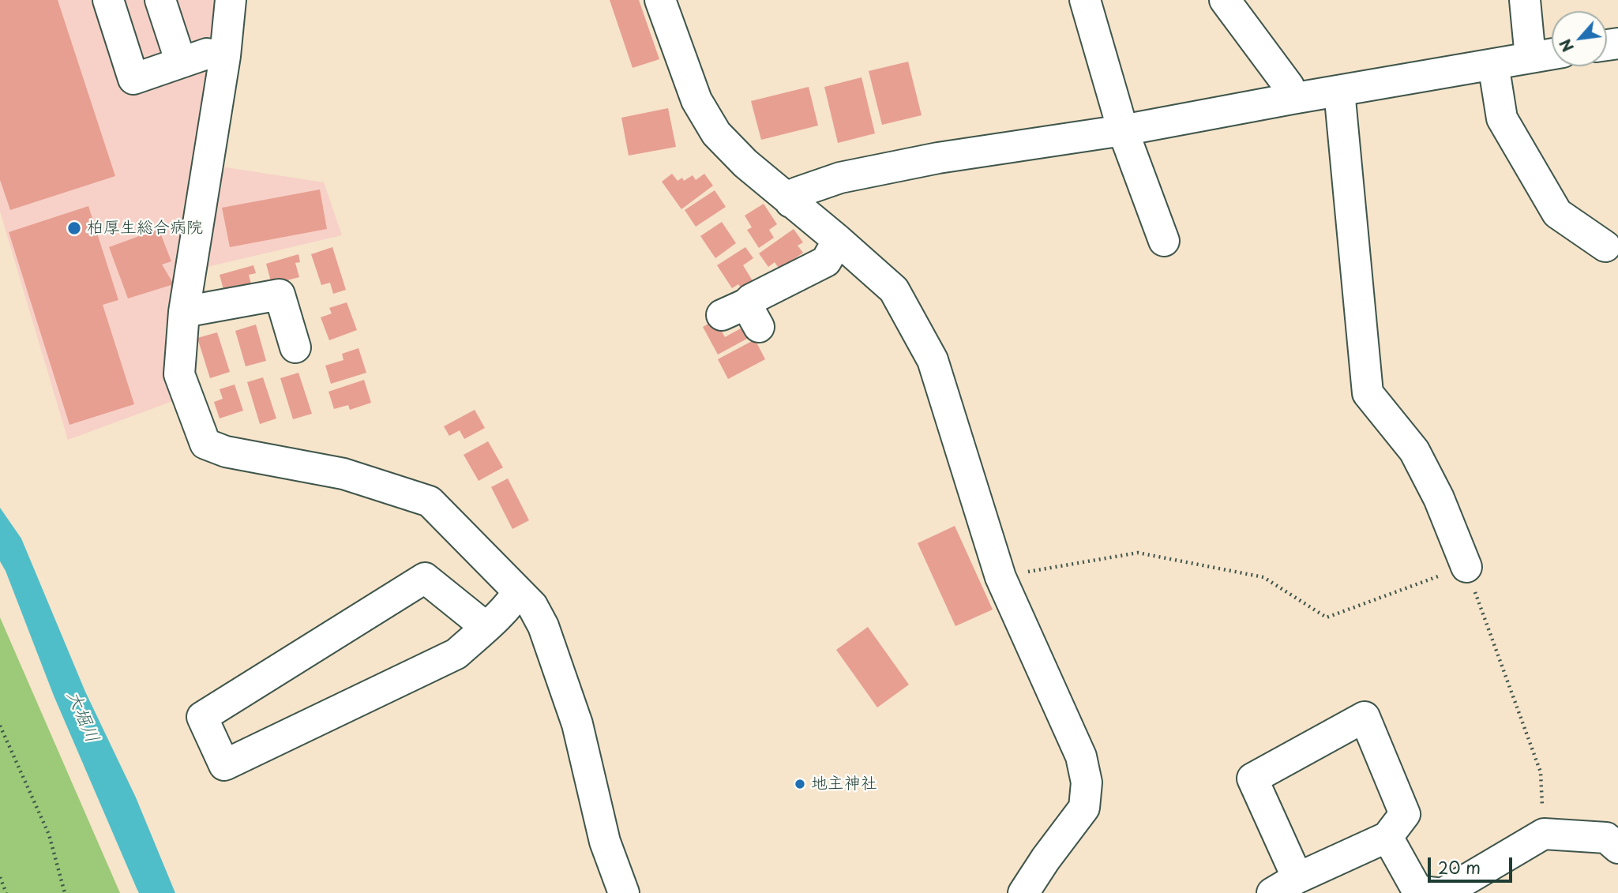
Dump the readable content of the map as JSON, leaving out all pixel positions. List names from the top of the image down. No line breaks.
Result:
{"water":["大堀川"],"places":["柏厚生総合病院","地主神社"],"scale_bar":"20 m","north":"bottom left"}
